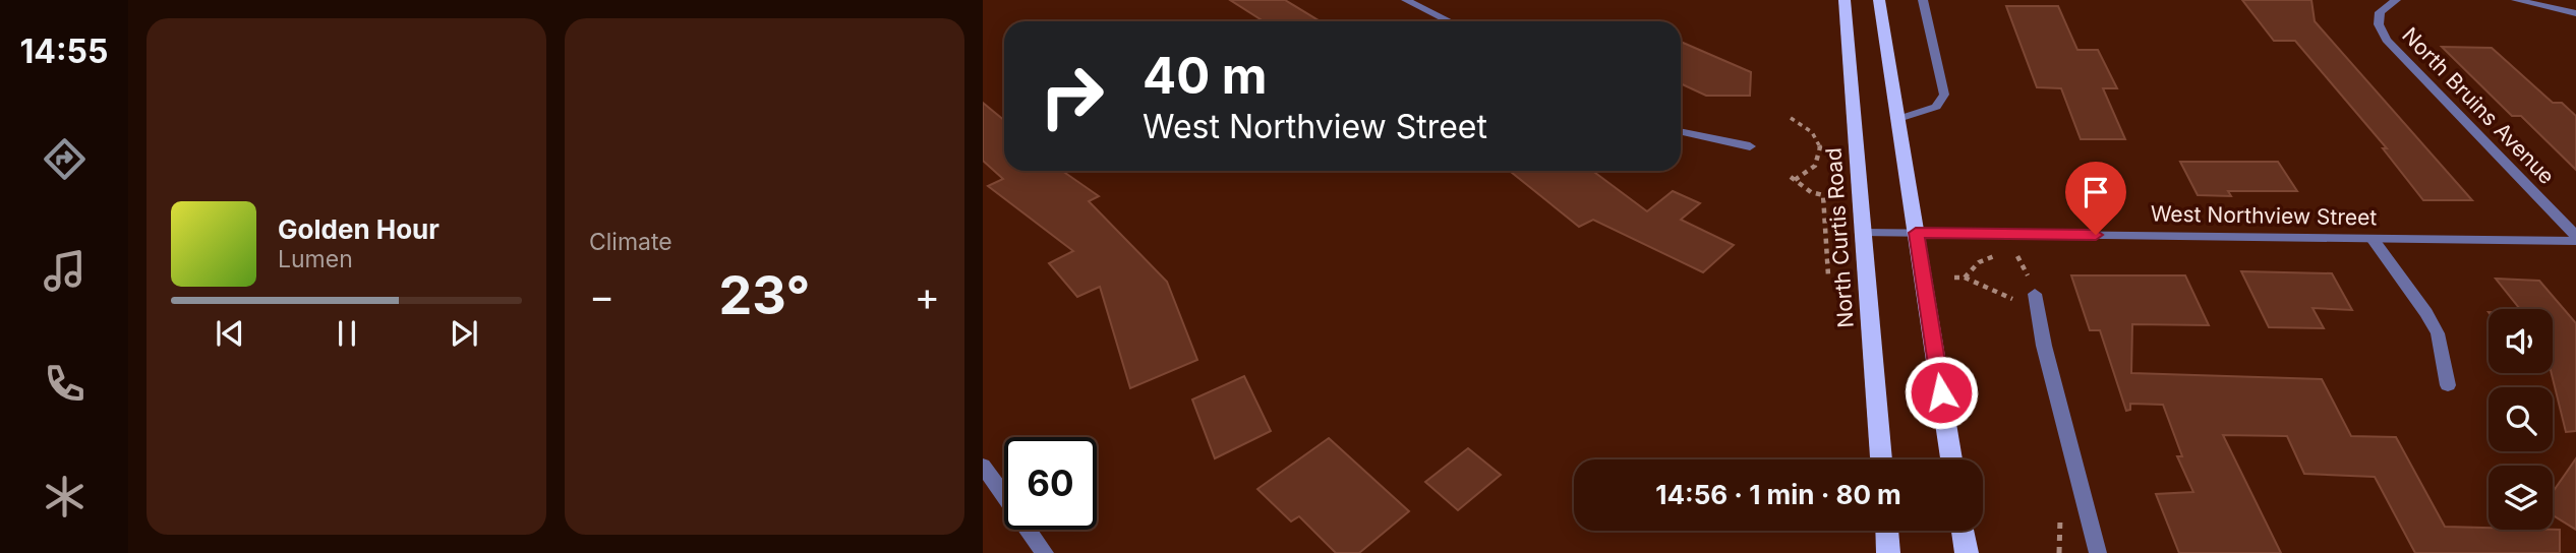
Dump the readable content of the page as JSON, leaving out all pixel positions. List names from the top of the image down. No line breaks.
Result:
{"streets":{"main road":["North Curtis Road"],"street":["North Bruins Avenue","West Northview Street"]},"crossings":[["North Bruins Avenue","West Northview Street"],["West Northview Street","North Curtis Road"]],"page":{"tabs":"14:55","tile":"Climate","turn":["40 m","West Northview Street"],"song":["Golden Hour","Lumen"],"heat":["−","23°","+"],"limit":"60","trip":"14:56 · 1 min · 80 m"}}
